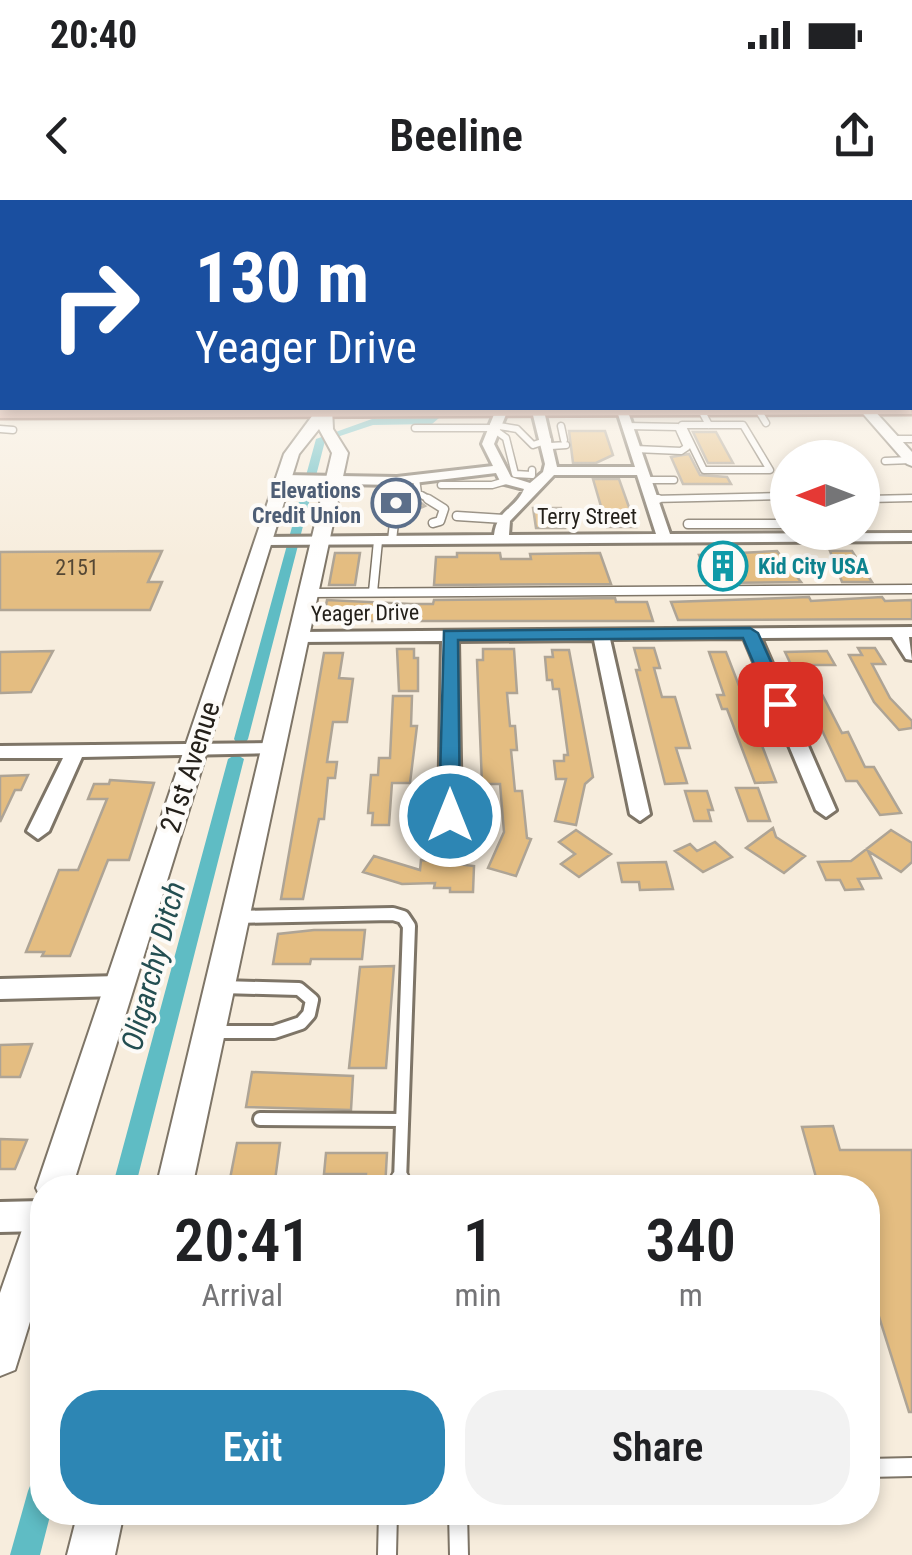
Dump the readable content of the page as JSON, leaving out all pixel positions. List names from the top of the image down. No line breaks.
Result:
{"streets":{"street":["Terry Street","Yeager Drive","21st Avenue"]},"crossings":[["Terry Street","21st Avenue"]],"water":["Oligarchy Ditch"],"places":{"bank":["Elevations Credit Union"],"building":["Kid City USA"]},"house_numbers":["2151"],"north":"left","page":{"status":"20:40","header":"Beeline","turn":["130 m","Yeager Drive"],"eta":["20:41","Arrival","1","min","340","m"],"buttons":["Exit","Share"]}}
